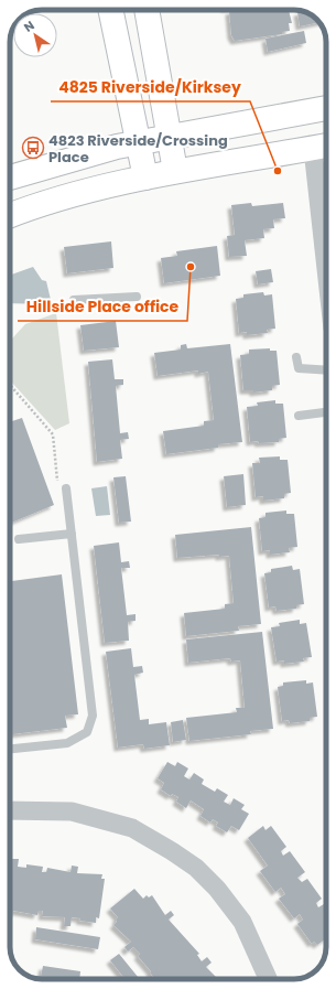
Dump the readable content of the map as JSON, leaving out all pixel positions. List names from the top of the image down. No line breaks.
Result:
{"places":{"bus stop":["4823 Riverside/Crossing Place"],"other":["4825 Riverside/Kirksey","Hillside Place office"]},"north":"top left"}
